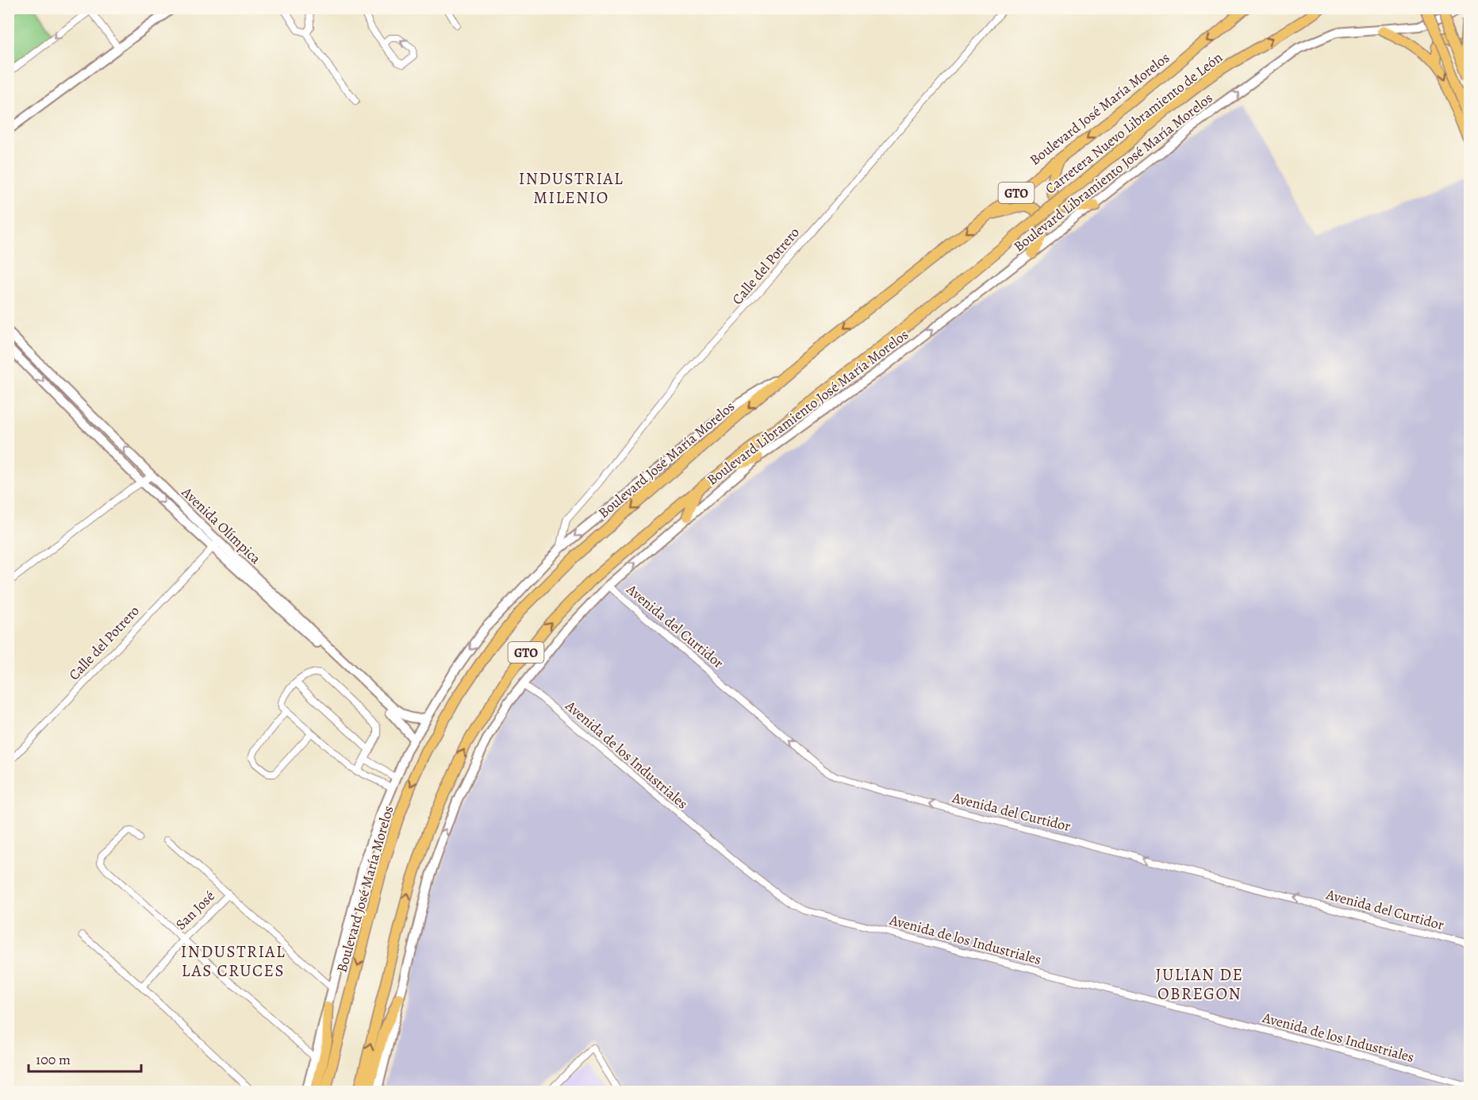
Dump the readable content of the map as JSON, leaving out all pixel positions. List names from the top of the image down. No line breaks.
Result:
{"streets":{"main road":["Boulevard José María Morelos","Carretera Nuevo Libramiento de León","GTO"],"street":["Boulevard Libramiento José María Morelos","Calle del Potrero","Avenida Olímpica","Avenida del Curtidor","Avenida de los Industriales","San José"]},"crossings":[["Carretera Nuevo Libramiento de León","GTO"],["Boulevard Libramiento José María Morelos","Avenida del Curtidor"],["Boulevard Libramiento José María Morelos","Avenida de los Industriales"],["Calle del Potrero","Avenida Olímpica"]],"one_way":["Carretera Nuevo Libramiento de León","Boulevard Libramiento José María Morelos","Avenida del Curtidor"],"districts":["INDUSTRIAL MILENIO","INDUSTRIAL LAS CRUCES","JULIAN DE OBREGON"],"scale_bar":"100 m"}
